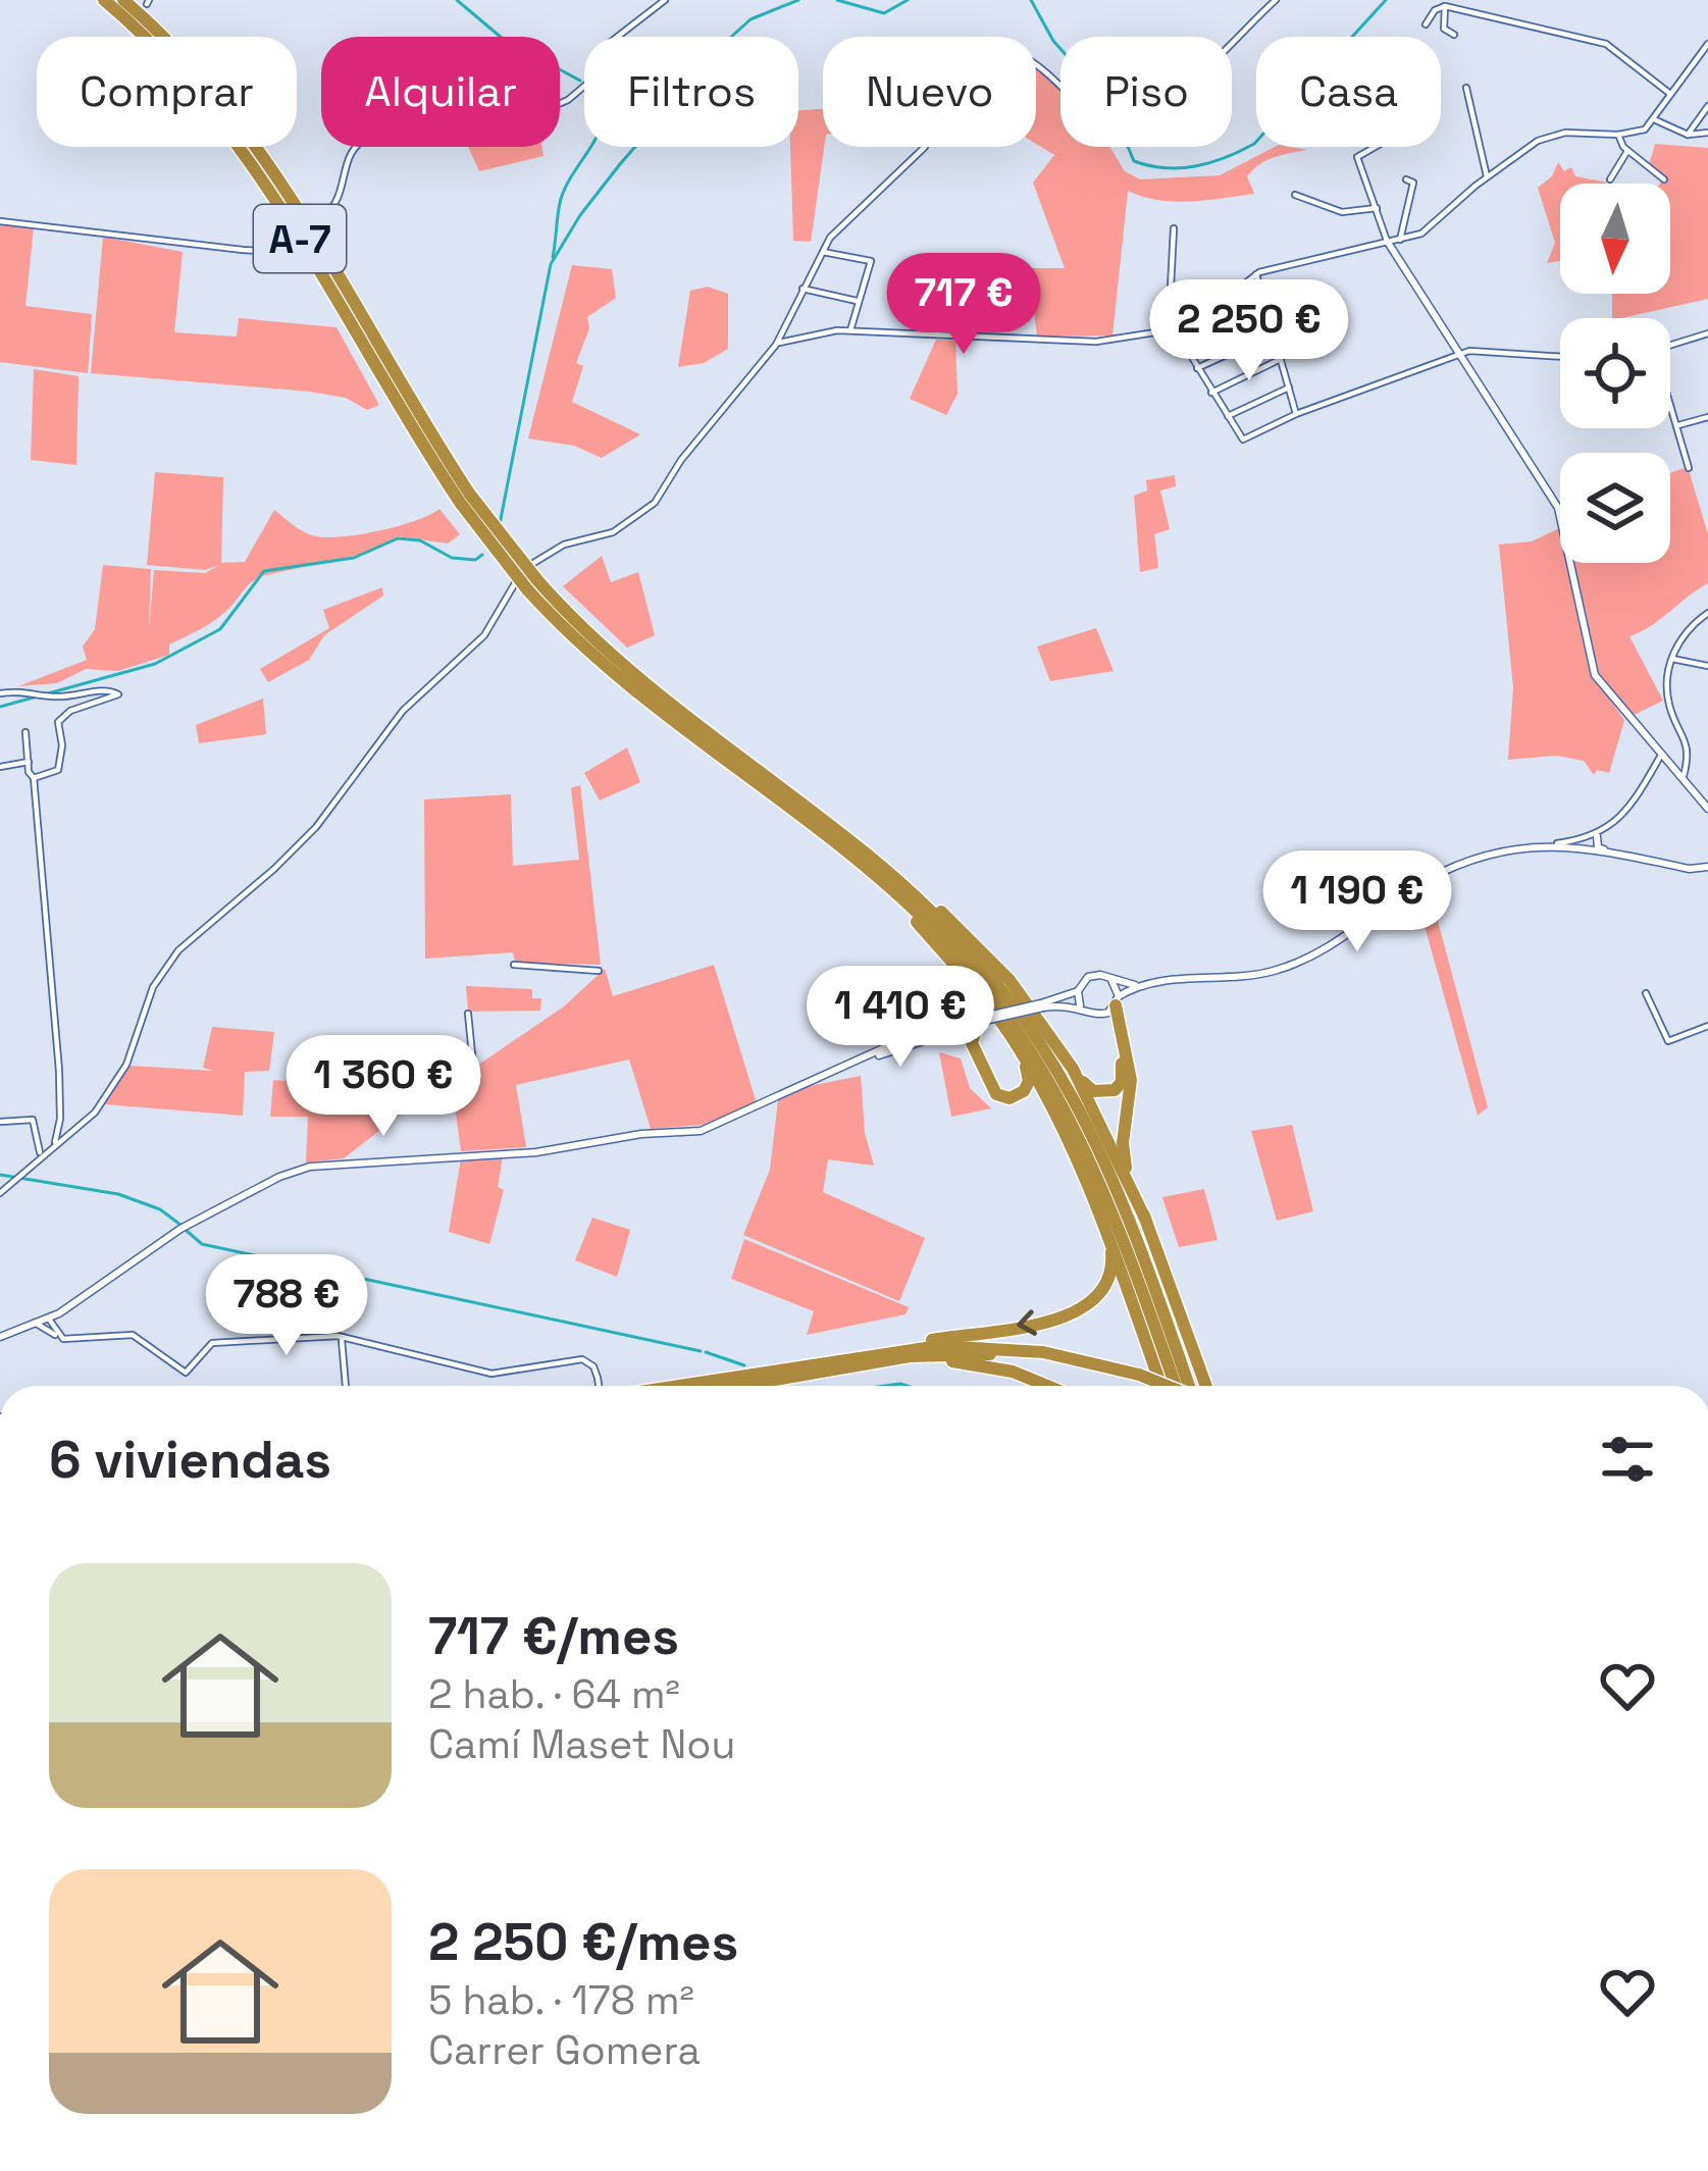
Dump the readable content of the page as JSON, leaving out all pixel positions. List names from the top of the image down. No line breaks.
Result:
{"streets":{"highway":["A-7"]},"north":"bottom","page":{"chip":["Comprar","Alquilar","Filtros","Nuevo","Piso","Casa"],"price":["717 €","2 250 €","1 190 €","1 410 €","1 360 €","788 €"],"heading":"6 viviendas","list":[{"name":"717 €/mes","note":"2 hab. · 64 m² · Camí Maset Nou"},{"name":"2 250 €/mes","note":"5 hab. · 178 m² · Carrer Gomera"}]}}
